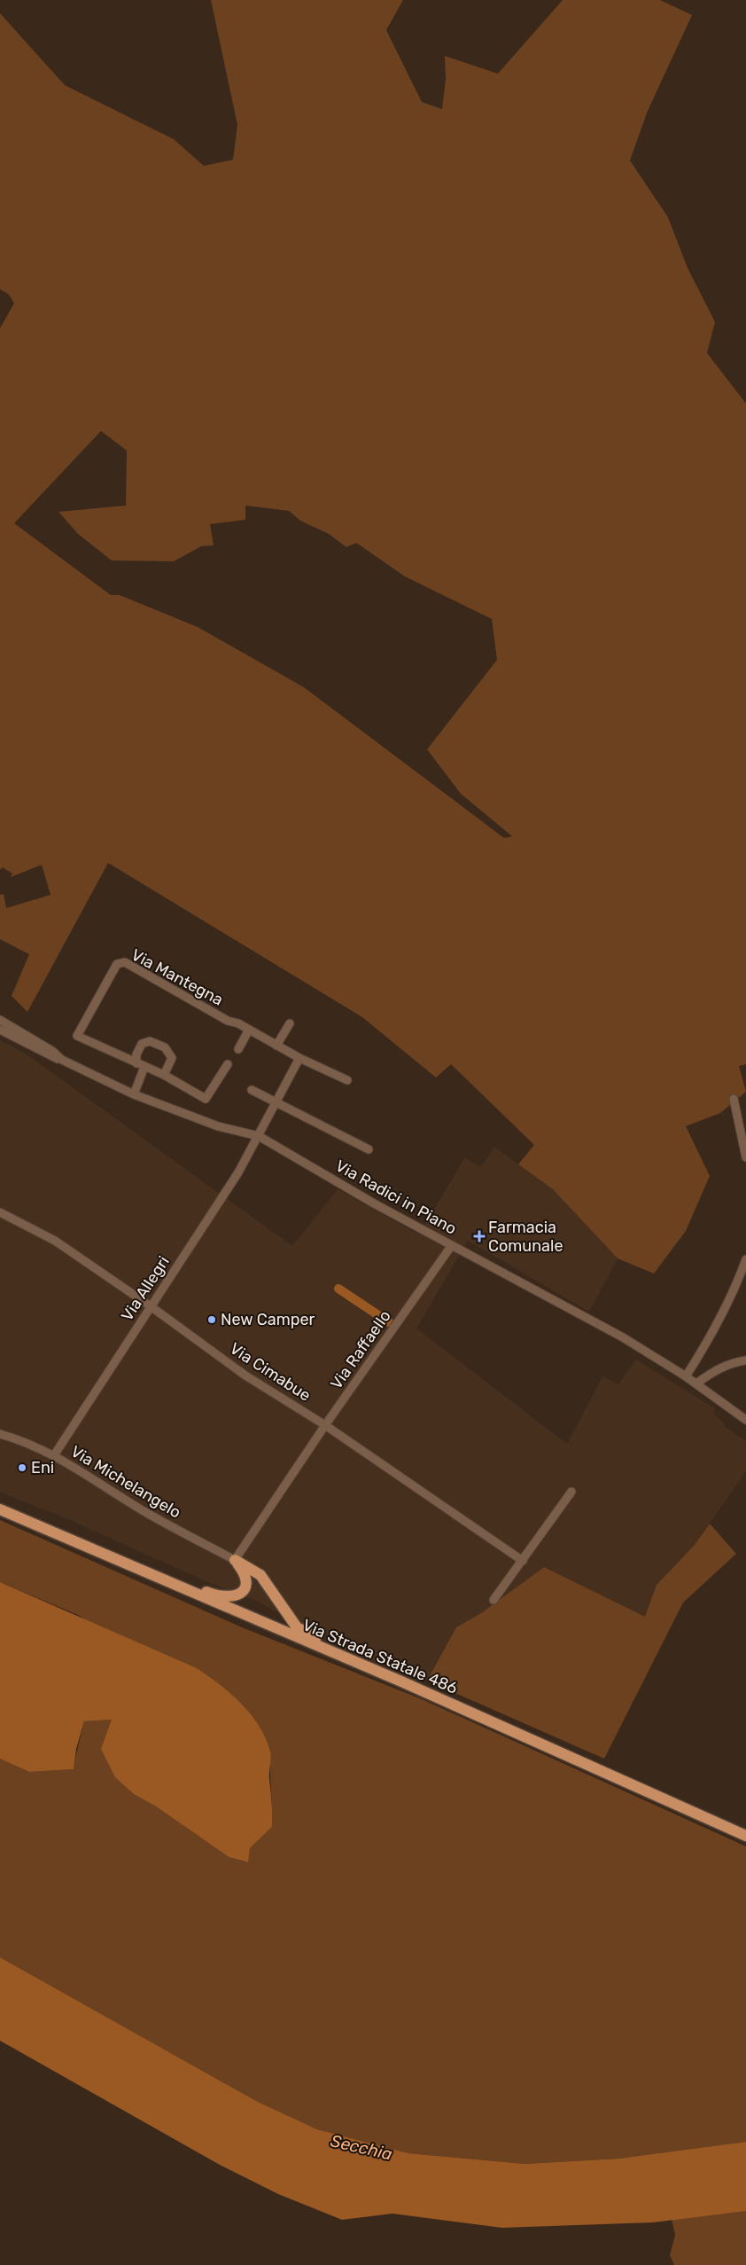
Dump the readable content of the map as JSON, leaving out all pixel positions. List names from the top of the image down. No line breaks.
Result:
{"streets":{"main road":["Via Strada Statale 486"],"street":["Via Mantegna","Via Radici in Piano","Via Allegri","Via Raffaello","Via Cimabue","Via Michelangelo"]},"crossings":[["Via Radici in Piano","Via Allegri"],["Via Radici in Piano","Via Raffaello"],["Via Allegri","Via Cimabue"],["Via Allegri","Via Michelangelo"],["Via Raffaello","Via Cimabue"],["Via Raffaello","Via Michelangelo"]],"water":["Secchia"],"places":{"health":["Farmacia Comunale"],"other":["New Camper","Eni"]}}
